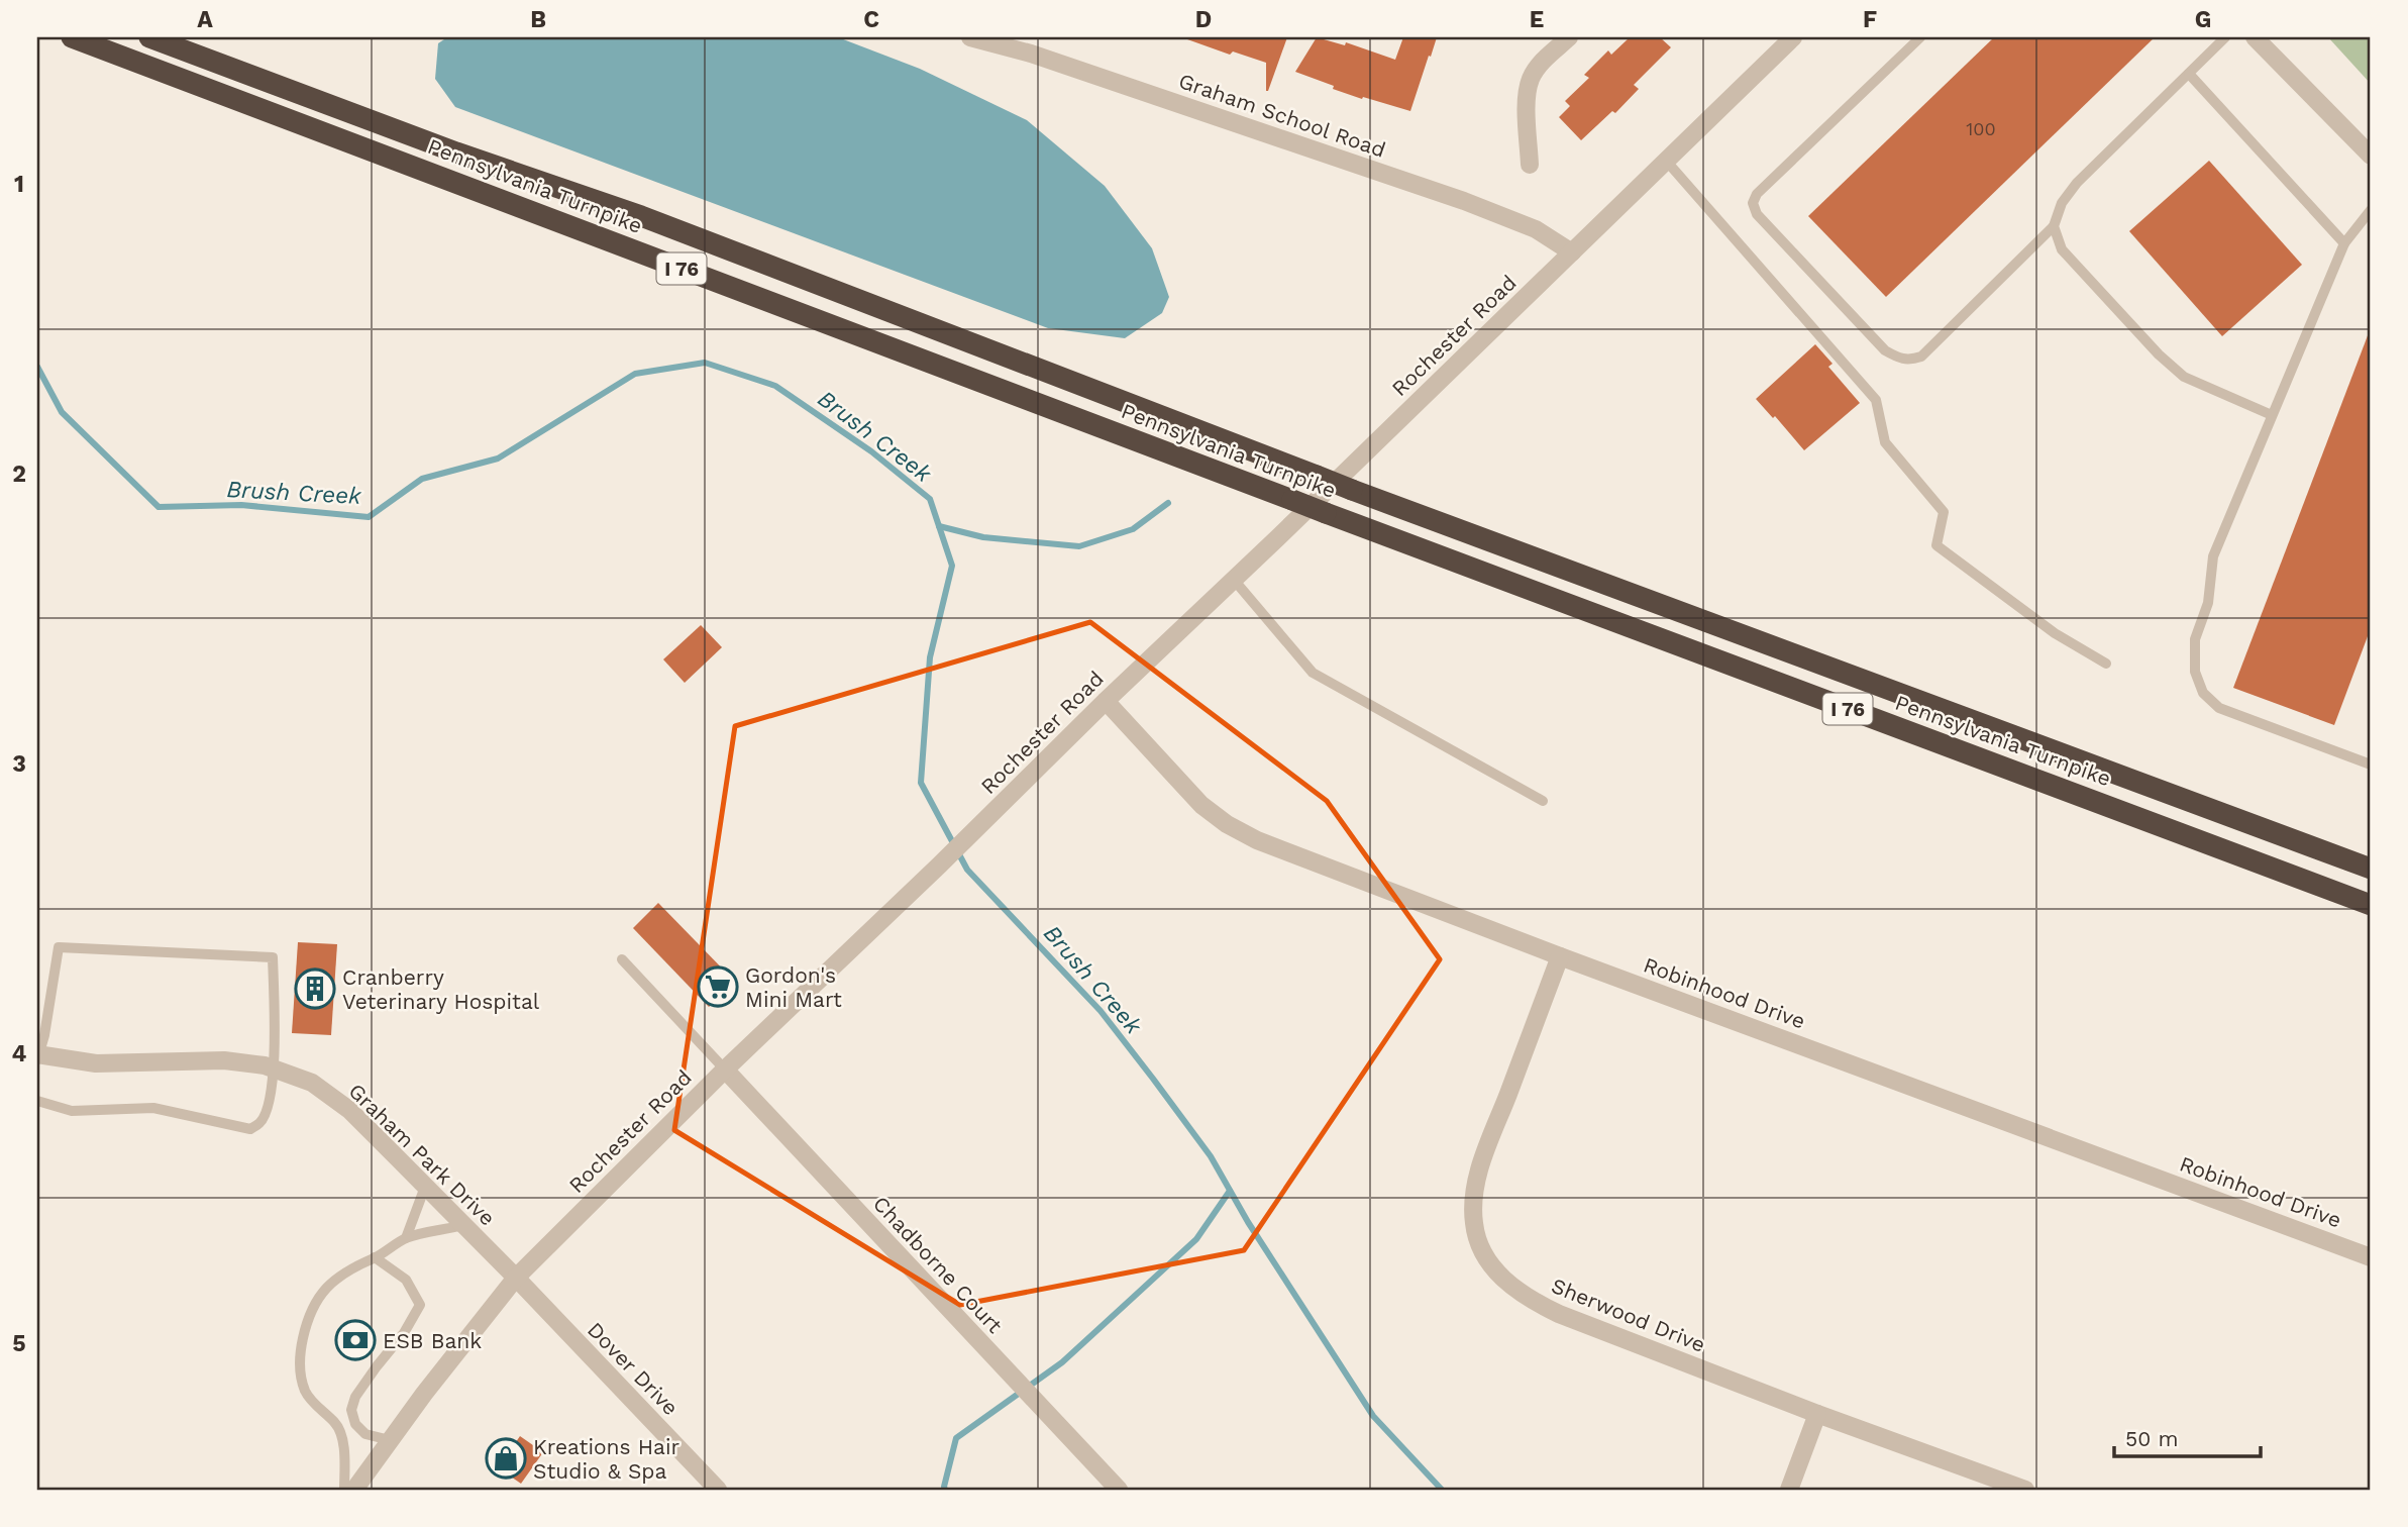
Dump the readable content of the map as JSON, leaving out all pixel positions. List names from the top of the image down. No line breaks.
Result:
{"streets":{"highway":["Pennsylvania Turnpike","I 76"],"street":["Graham School Road","Rochester Road","Robinhood Drive","Graham Park Drive","Chadborne Court","Sherwood Drive","Dover Drive"]},"crossings":[["Graham School Road","Rochester Road"],["Rochester Road","Robinhood Drive"],["Rochester Road","Graham Park Drive"],["Rochester Road","Chadborne Court"],["Rochester Road","Dover Drive"],["Robinhood Drive","Sherwood Drive"],["Graham Park Drive","Dover Drive"]],"water":["Brush Creek"],"places":{"supermarket":["Gordon's Mini Mart"],"building":["Cranberry Veterinary Hospital"],"bank":["ESB Bank"],"shop":["Kreations Hair Studio & Spa"]},"house_numbers":["100"],"scale_bar":"50 m","grid":{"columns":["A","B","C","D","E","F","G"],"rows":["1","2","3","4","5"]}}
